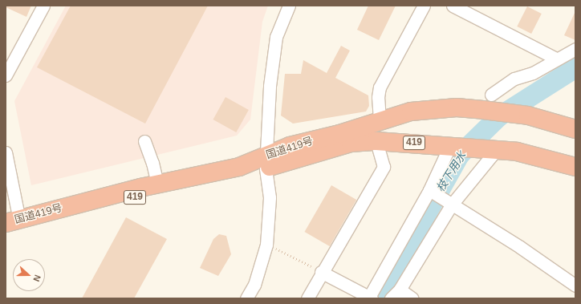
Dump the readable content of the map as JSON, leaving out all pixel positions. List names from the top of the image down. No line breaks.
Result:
{"streets":{"highway":["419","国道419号"]},"water":["枝下用水"],"north":"right"}
